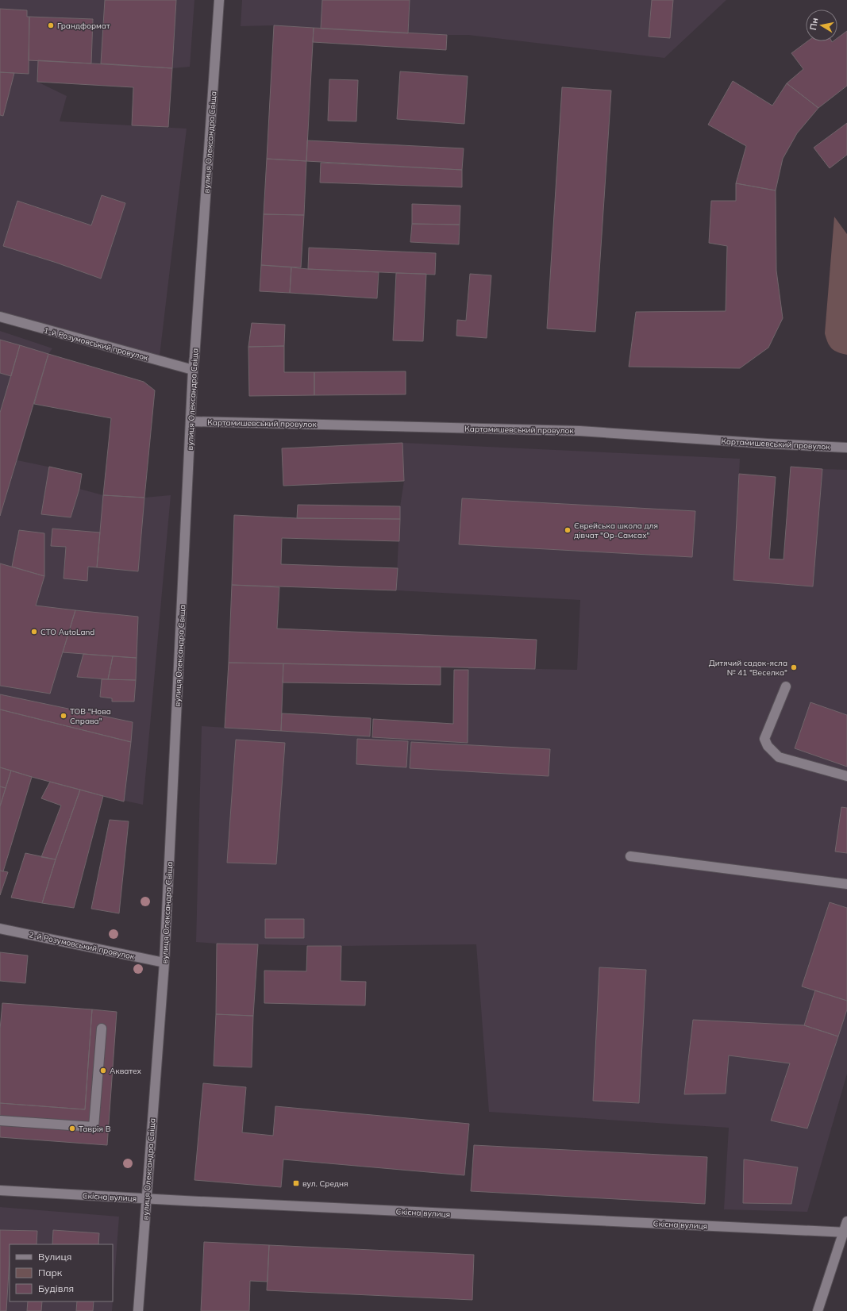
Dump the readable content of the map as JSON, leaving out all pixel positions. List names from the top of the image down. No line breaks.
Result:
{"streets":{"street":["вулиця Олександра Свіща","1-й Розумовський провулок","Картамишевський провулок","2-й Розумовський провулок","Cкісна вулиця"]},"crossings":[["вулиця Олександра Свіща","1-й Розумовський провулок"],["вулиця Олександра Свіща","Картамишевський провулок"],["вулиця Олександра Свіща","2-й Розумовський провулок"],["вулиця Олександра Свіща","Cкісна вулиця"]],"places":{"other":["Грандформат","Єврейська школа для дівчат \"Ор-Самєах\"","СТО AutoLand","Дитячий садок-ясла № 41 \"Веселка\"","ТОВ \"Нова Справа\"","Акватех","Таврія В"],"transit":["вул. Средня"]},"legend":["Вулиця","Парк","Будівля"],"north":"left"}
